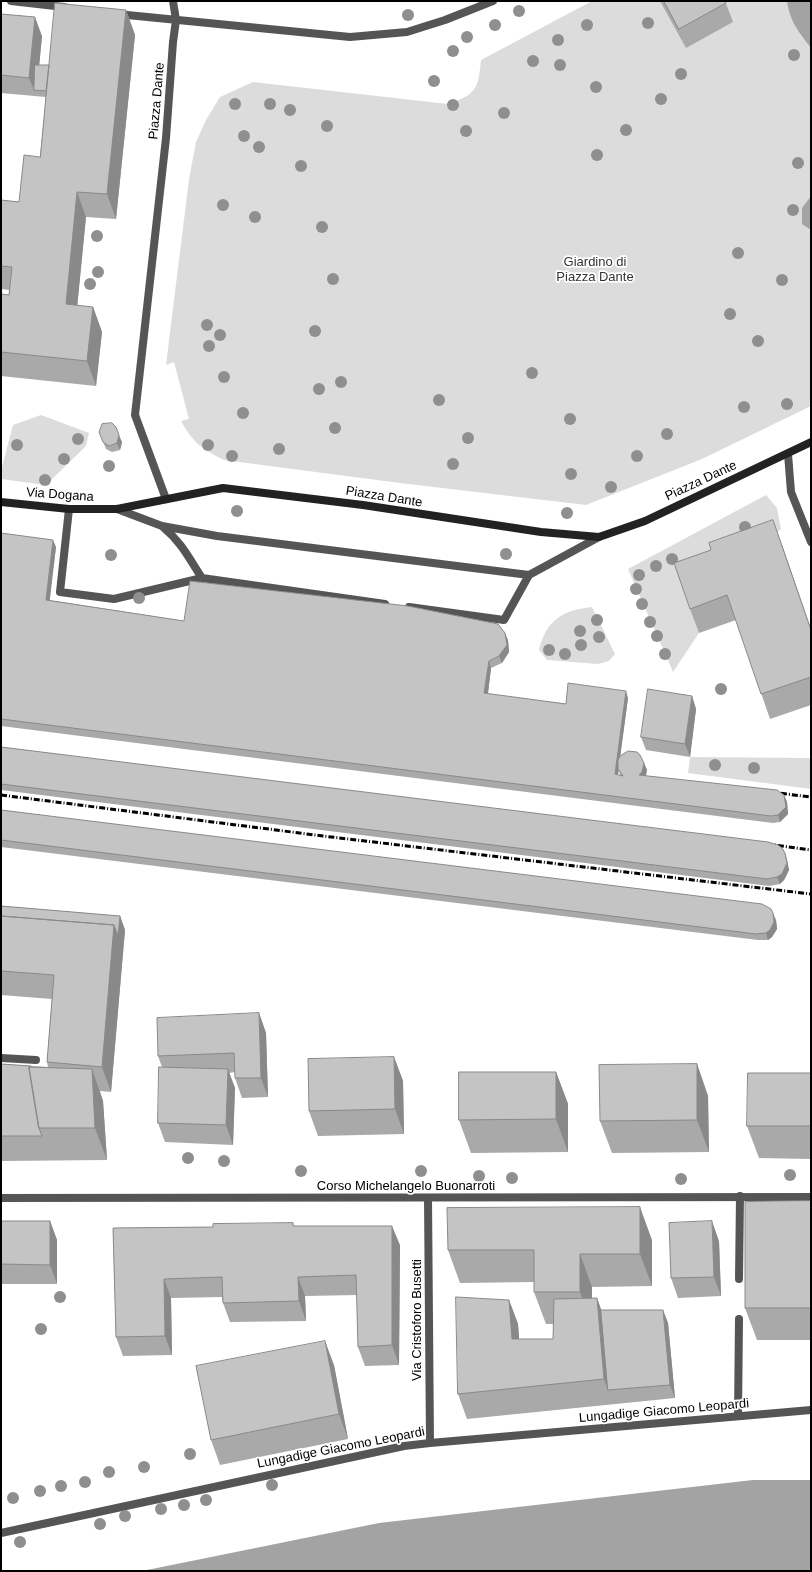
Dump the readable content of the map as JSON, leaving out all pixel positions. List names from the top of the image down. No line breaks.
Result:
{"streets":{"main road":["Piazza Dante","Via Dogana"],"street":["Corso Michelangelo Buonarroti","Via Cristoforo Busetti","Lungadige Giacomo Leopardi"]},"crossings":[["Piazza Dante","Via Dogana"],["Corso Michelangelo Buonarroti","Via Cristoforo Busetti"],["Via Cristoforo Busetti","Lungadige Giacomo Leopardi"]],"parks":["Giardino di Piazza Dante"]}
